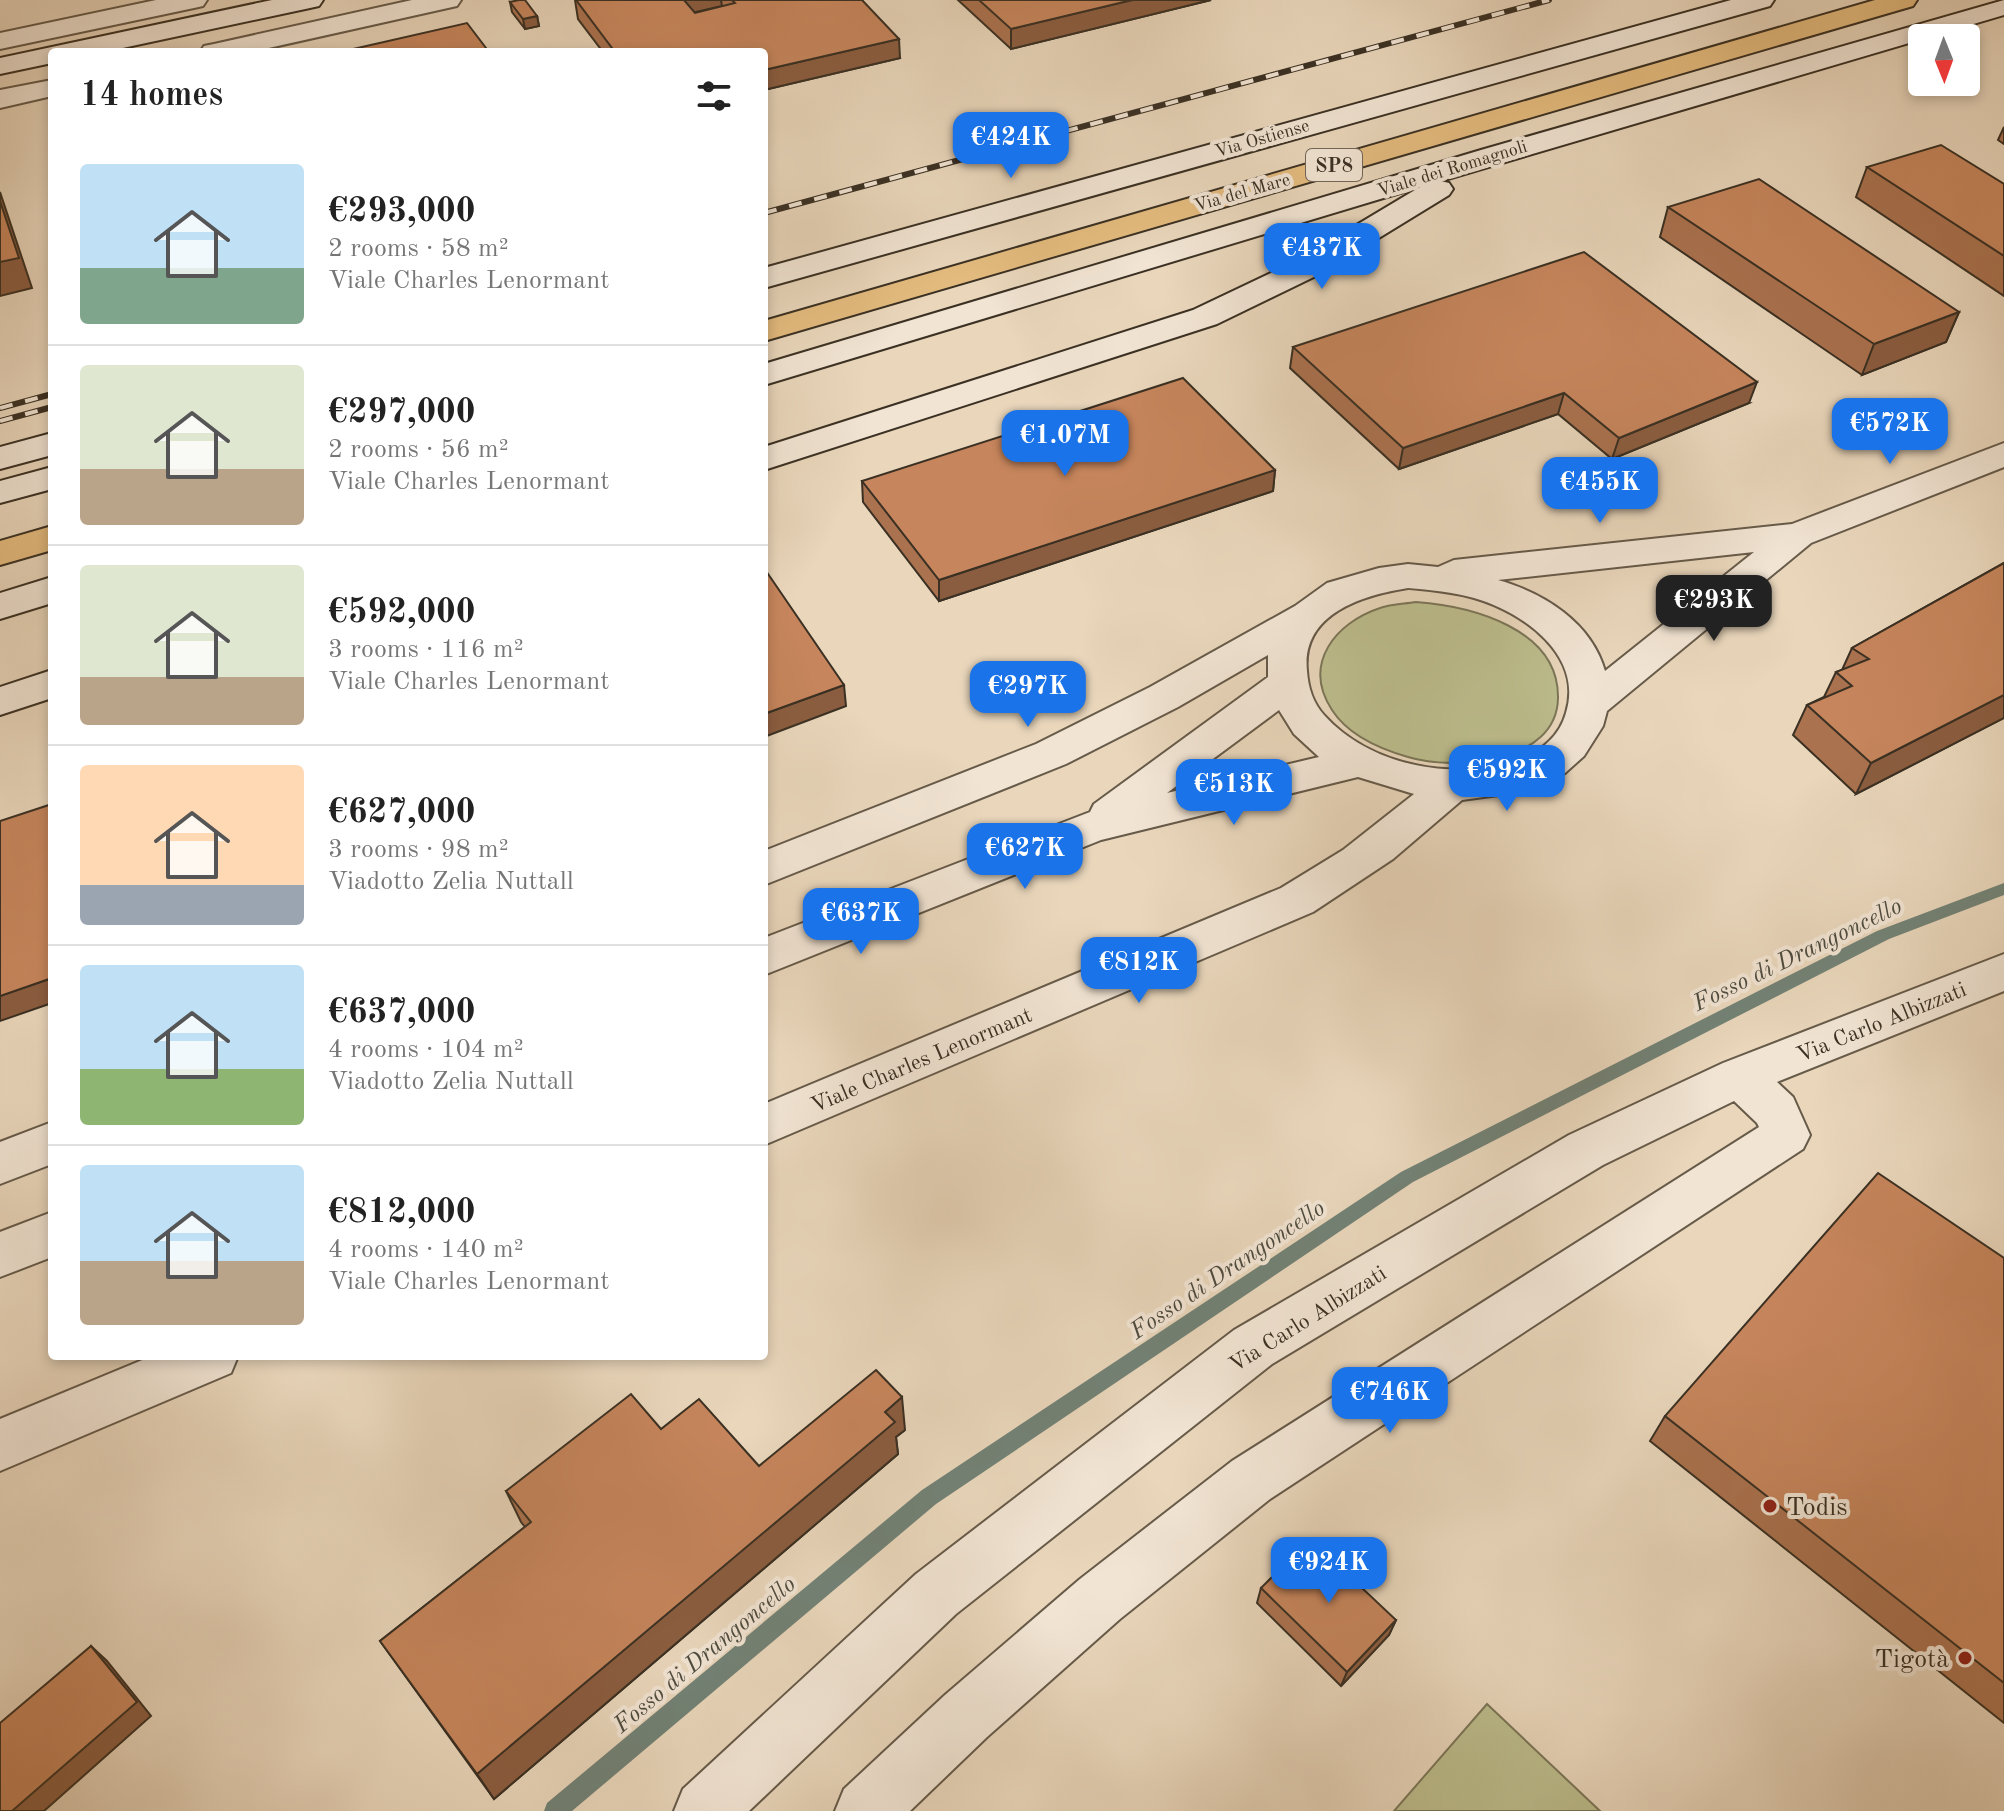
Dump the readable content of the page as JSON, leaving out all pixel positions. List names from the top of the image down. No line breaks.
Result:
{"streets":{"main road":["SP8","Via del Mare"],"street":["Via Ostiense","Viale dei Romagnoli","Via Carlo Albizzati","Viale Charles Lenormant"]},"water":["Fosso di Drangoncello"],"places":["Todis","Tigotà"],"north":"bottom","page":{"heading":"14 homes","price":["€424K","€437K","€572K","€1.07M","€455K","€293K","€297K","€592K","€513K","€627K","€637K","€812K","€746K","€924K"],"list":[{"name":"€293,000","note":"2 rooms · 58 m² · Viale Charles Lenormant"},{"name":"€297,000","note":"2 rooms · 56 m² · Viale Charles Lenormant"},{"name":"€592,000","note":"3 rooms · 116 m² · Viale Charles Lenormant"},{"name":"€627,000","note":"3 rooms · 98 m² · Viadotto Zelia Nuttall"},{"name":"€637,000","note":"4 rooms · 104 m² · Viadotto Zelia Nuttall"},{"name":"€812,000","note":"4 rooms · 140 m² · Viale Charles Lenormant"}]}}
